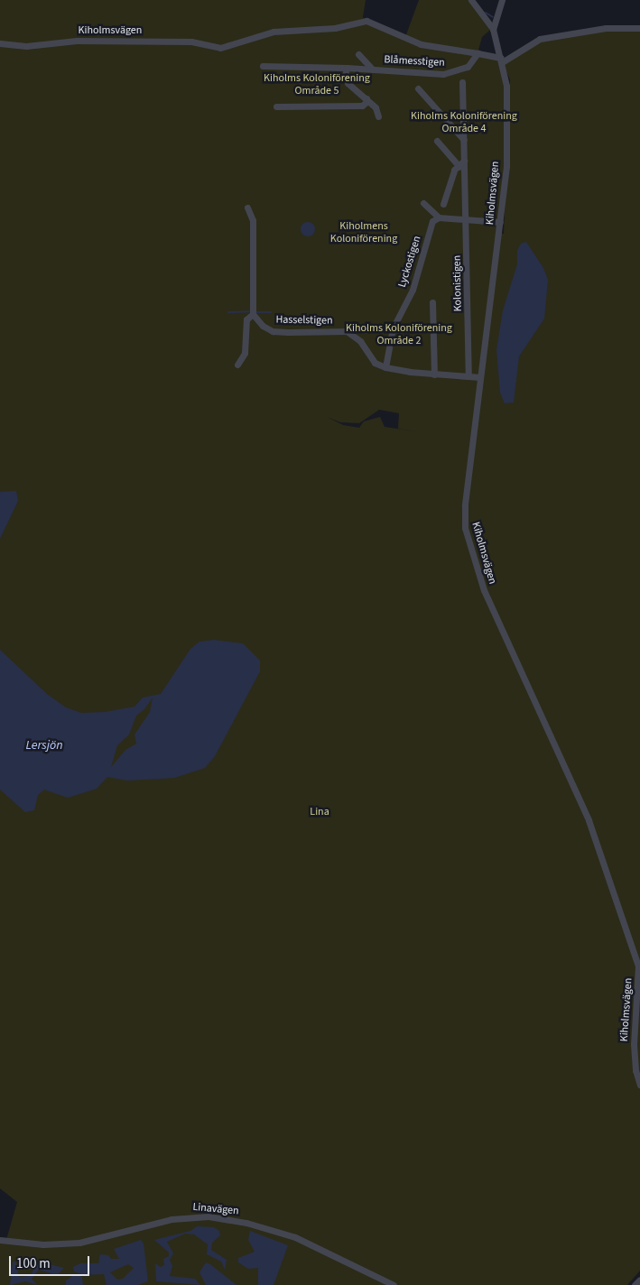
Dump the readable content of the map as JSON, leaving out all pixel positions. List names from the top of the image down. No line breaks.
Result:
{"streets":{"street":["Kiholmsvägen","Blåmesstigen","Lyckostigen","Kolonistigen","Hasselstigen","Linavägen"]},"crossings":[["Kiholmsvägen","Blåmesstigen"],["Kiholmsvägen","Hasselstigen"],["Lyckostigen","Hasselstigen"],["Kolonistigen","Hasselstigen"]],"water":["Lersjön"],"parks":["Kiholms Koloniförening Område 5","Kiholms Koloniförening Område 4","Kiholmens Koloniförening","Kiholms Koloniförening Område 2","Lina"],"scale_bar":"100 m"}
